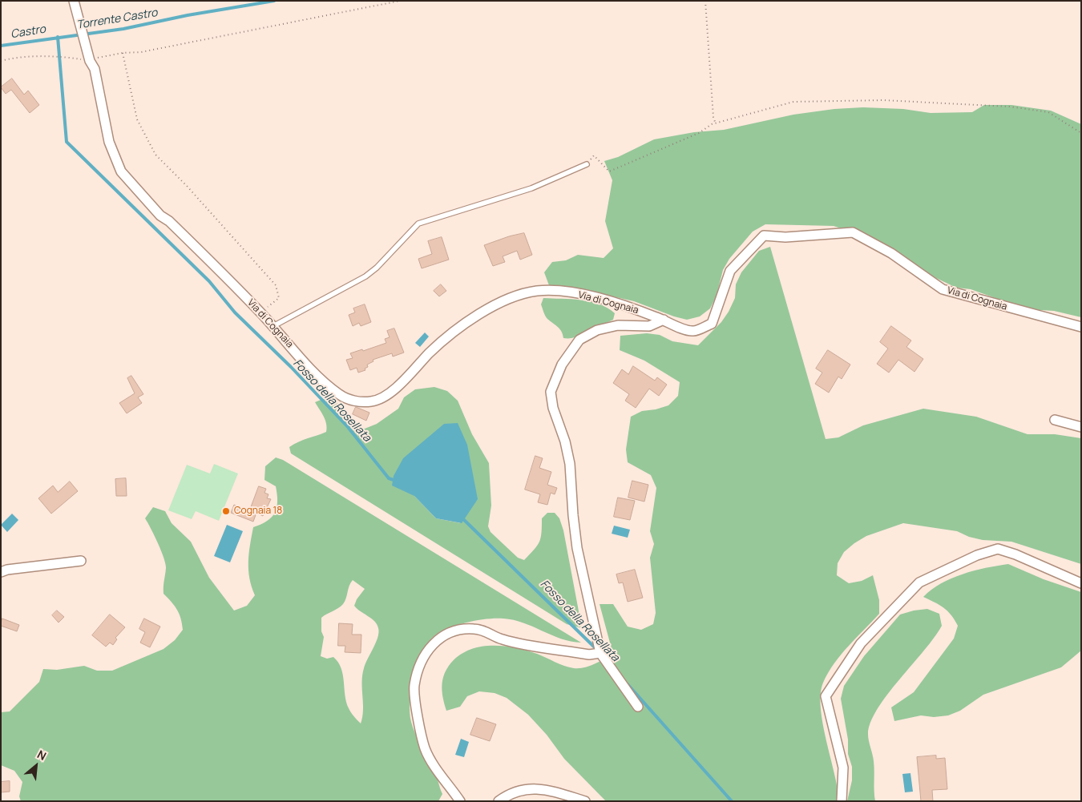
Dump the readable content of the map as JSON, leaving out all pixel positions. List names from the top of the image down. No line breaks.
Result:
{"streets":{"street":["Via di Cognaia"]},"water":["Torrente Castro","Castro","Fosso della Rosellata"],"places":["Cognaia 18"],"north":"top right"}
